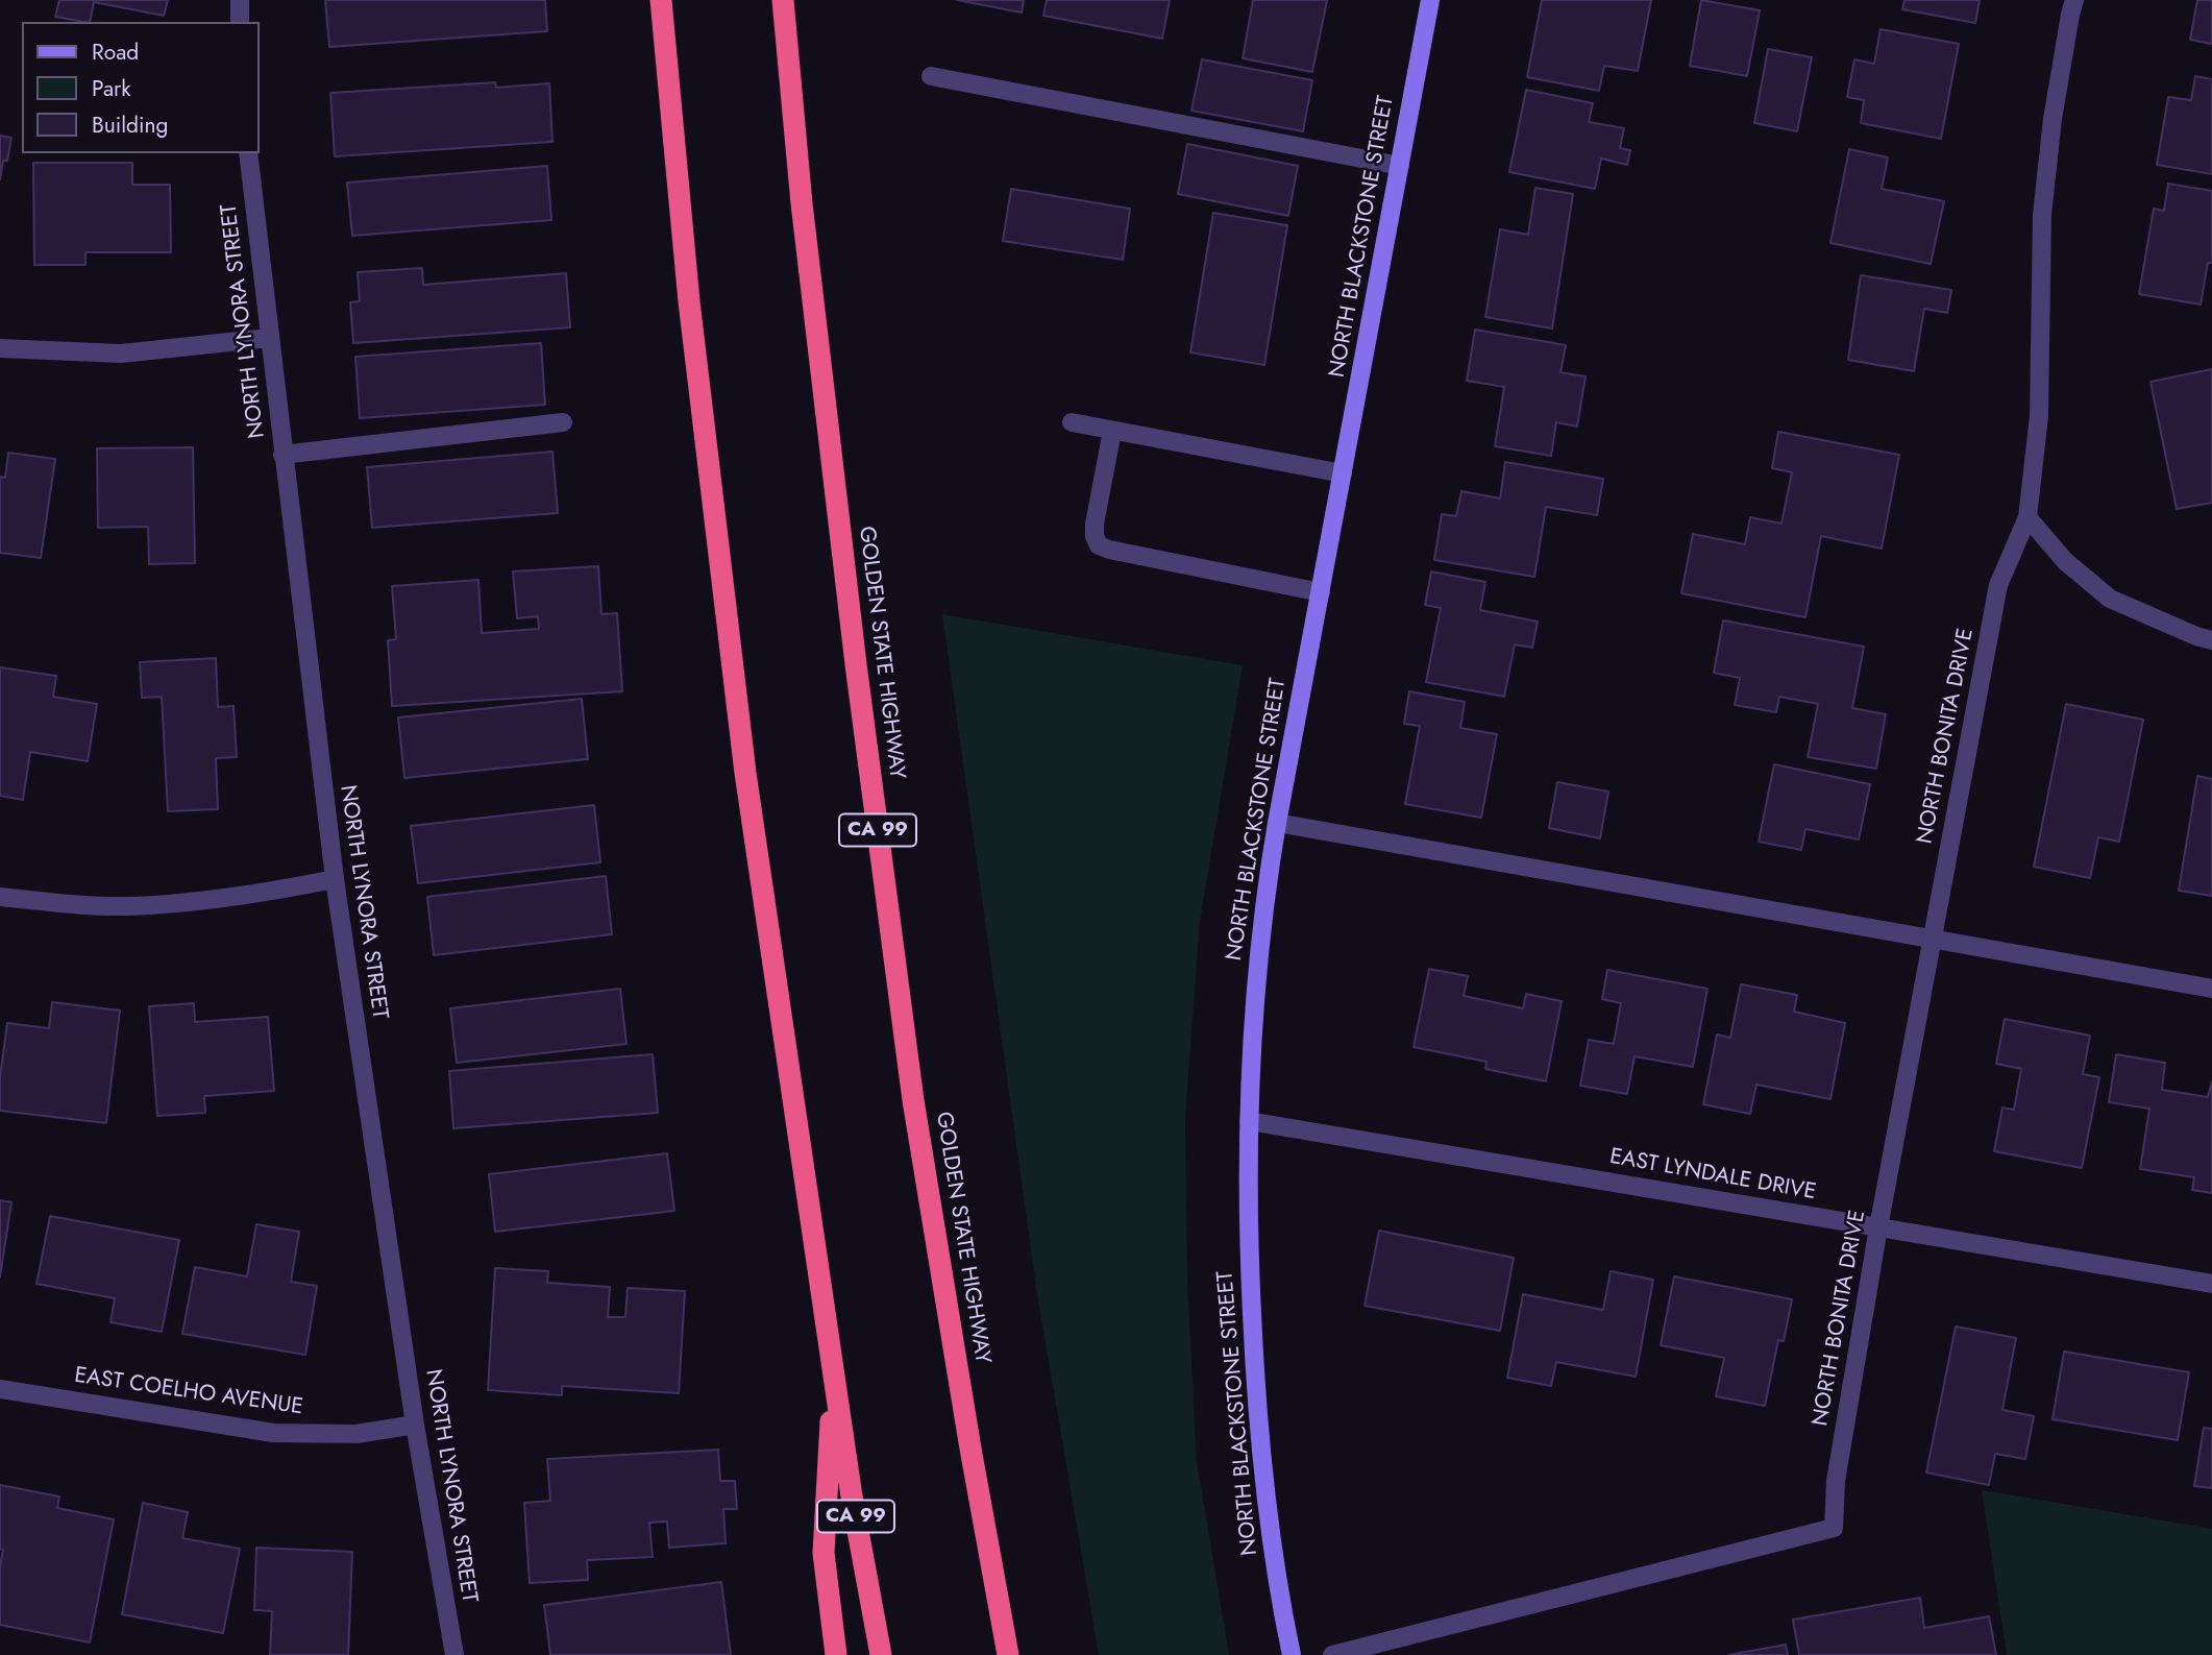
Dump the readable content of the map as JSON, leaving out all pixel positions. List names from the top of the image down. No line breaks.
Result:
{"streets":{"highway":["GOLDEN STATE HIGHWAY","CA 99"],"main road":["NORTH BLACKSTONE STREET"],"street":["NORTH LYNORA STREET","NORTH BONITA DRIVE","EAST LYNDALE DRIVE","EAST COELHO AVENUE"]},"crossings":[["NORTH BLACKSTONE STREET","EAST LYNDALE DRIVE"],["NORTH LYNORA STREET","EAST COELHO AVENUE"],["NORTH BONITA DRIVE","EAST LYNDALE DRIVE"]],"legend":["Road","Park","Building"]}
